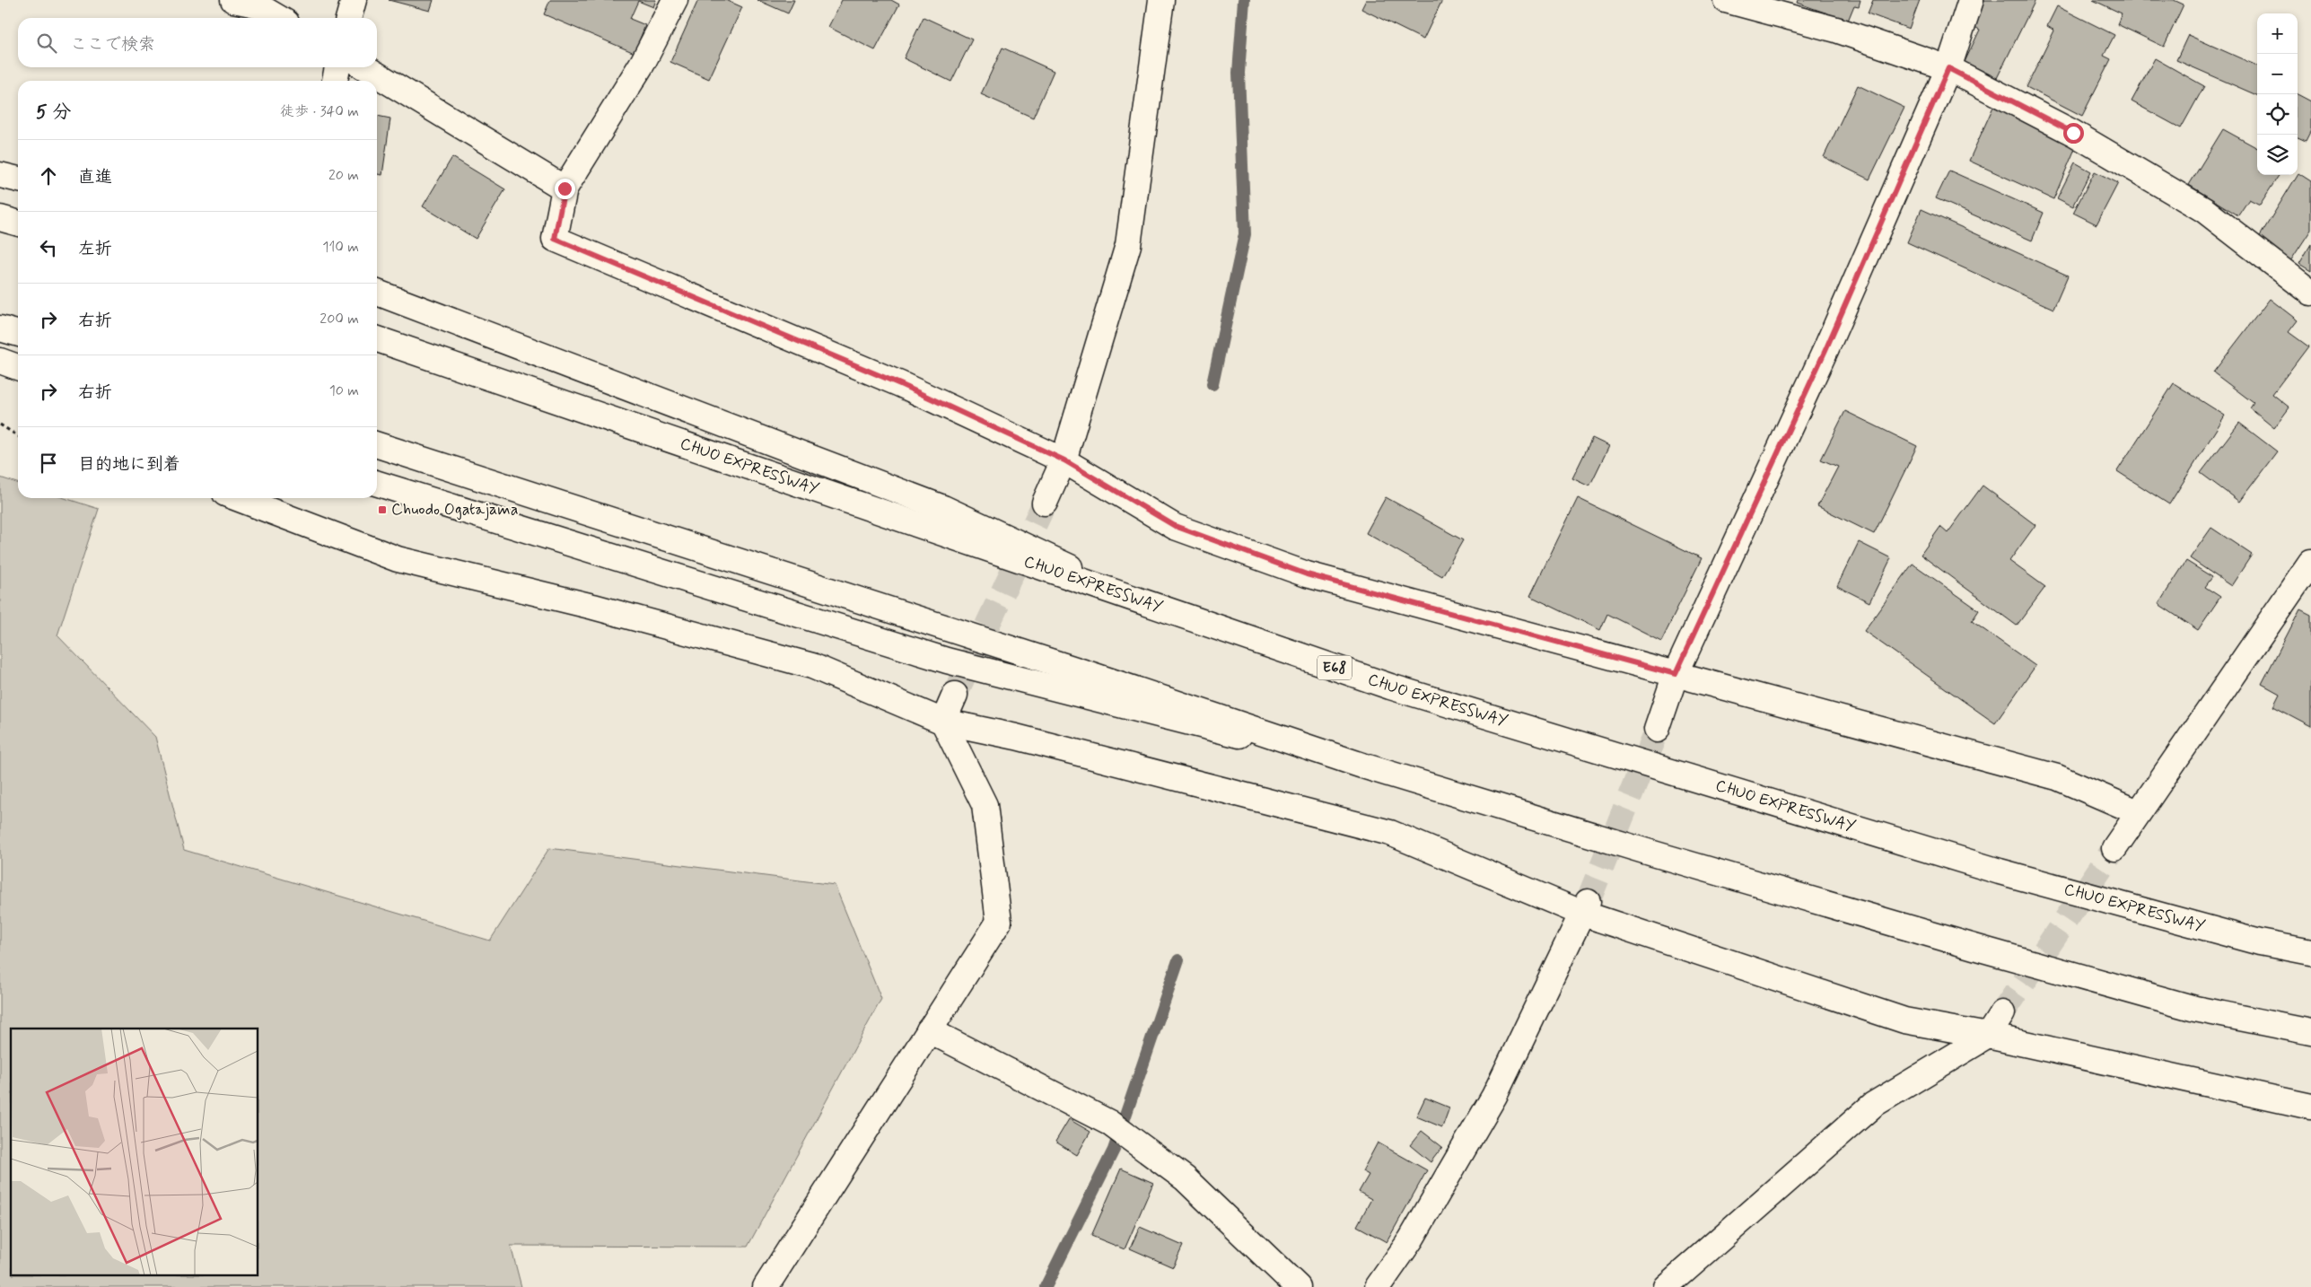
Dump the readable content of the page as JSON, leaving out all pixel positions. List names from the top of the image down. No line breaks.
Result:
{"streets":{"main road":["CHUO EXPRESSWAY","E68"]},"places":{"transit":["Chuodo Ogatajama"]},"page":{"map_buttons":["+","−"],"search":"ここで検索","heading":["5 分","徒歩 · 340 m"],"list":[["直進","20 m"],["左折","110 m"],["右折","200 m"],["右折","10 m"],"目的地に到着"]}}
